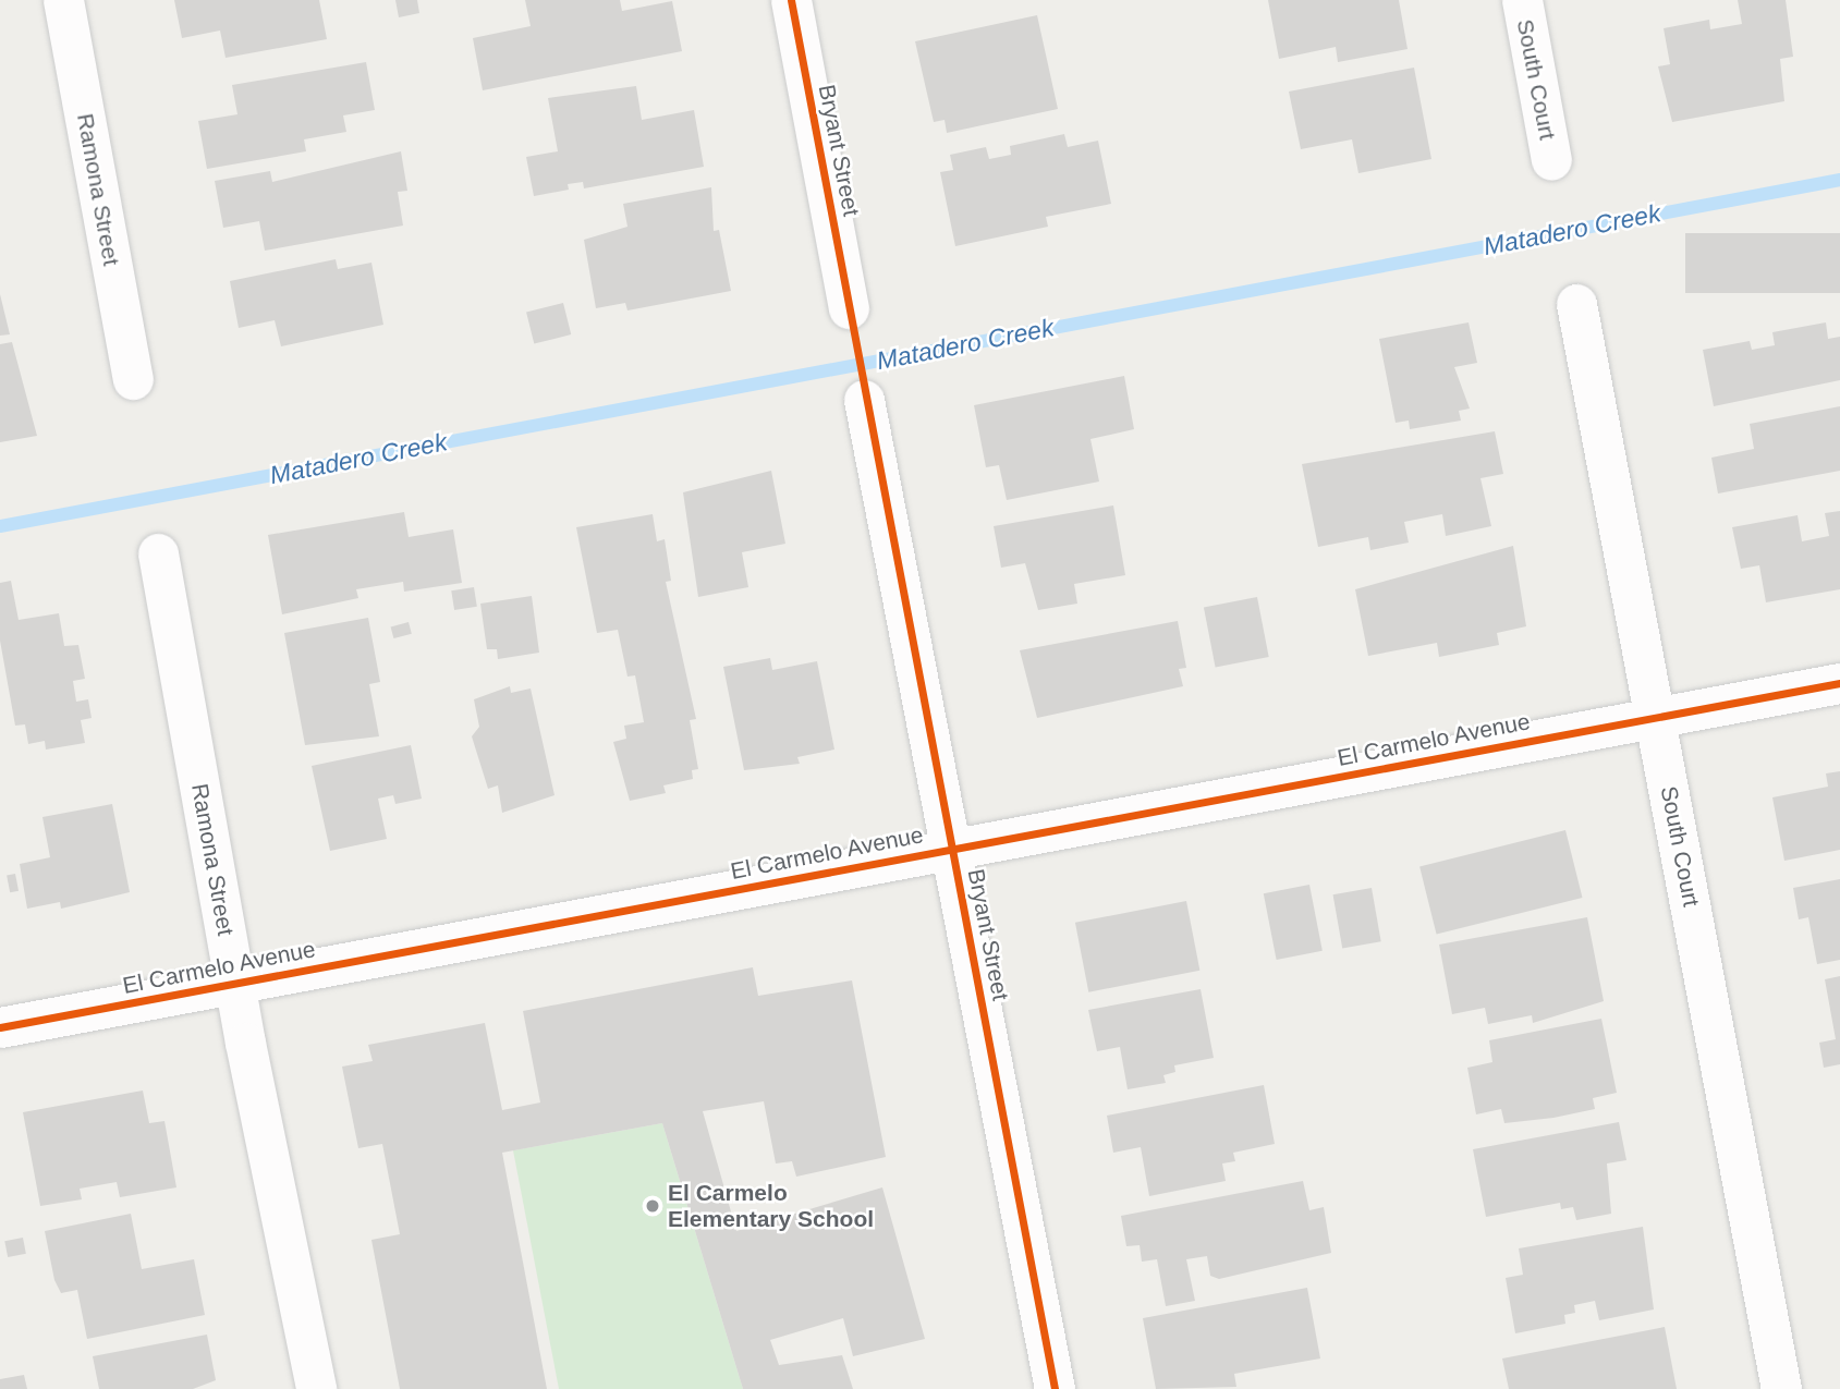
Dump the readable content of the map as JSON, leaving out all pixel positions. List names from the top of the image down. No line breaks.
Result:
{"streets":{"street":["South Court","Bryant Street","Ramona Street","El Carmelo Avenue"]},"crossings":[["South Court","El Carmelo Avenue"],["Bryant Street","El Carmelo Avenue"],["Ramona Street","El Carmelo Avenue"]],"water":["Matadero Creek"],"places":["El Carmelo Elementary School"]}
